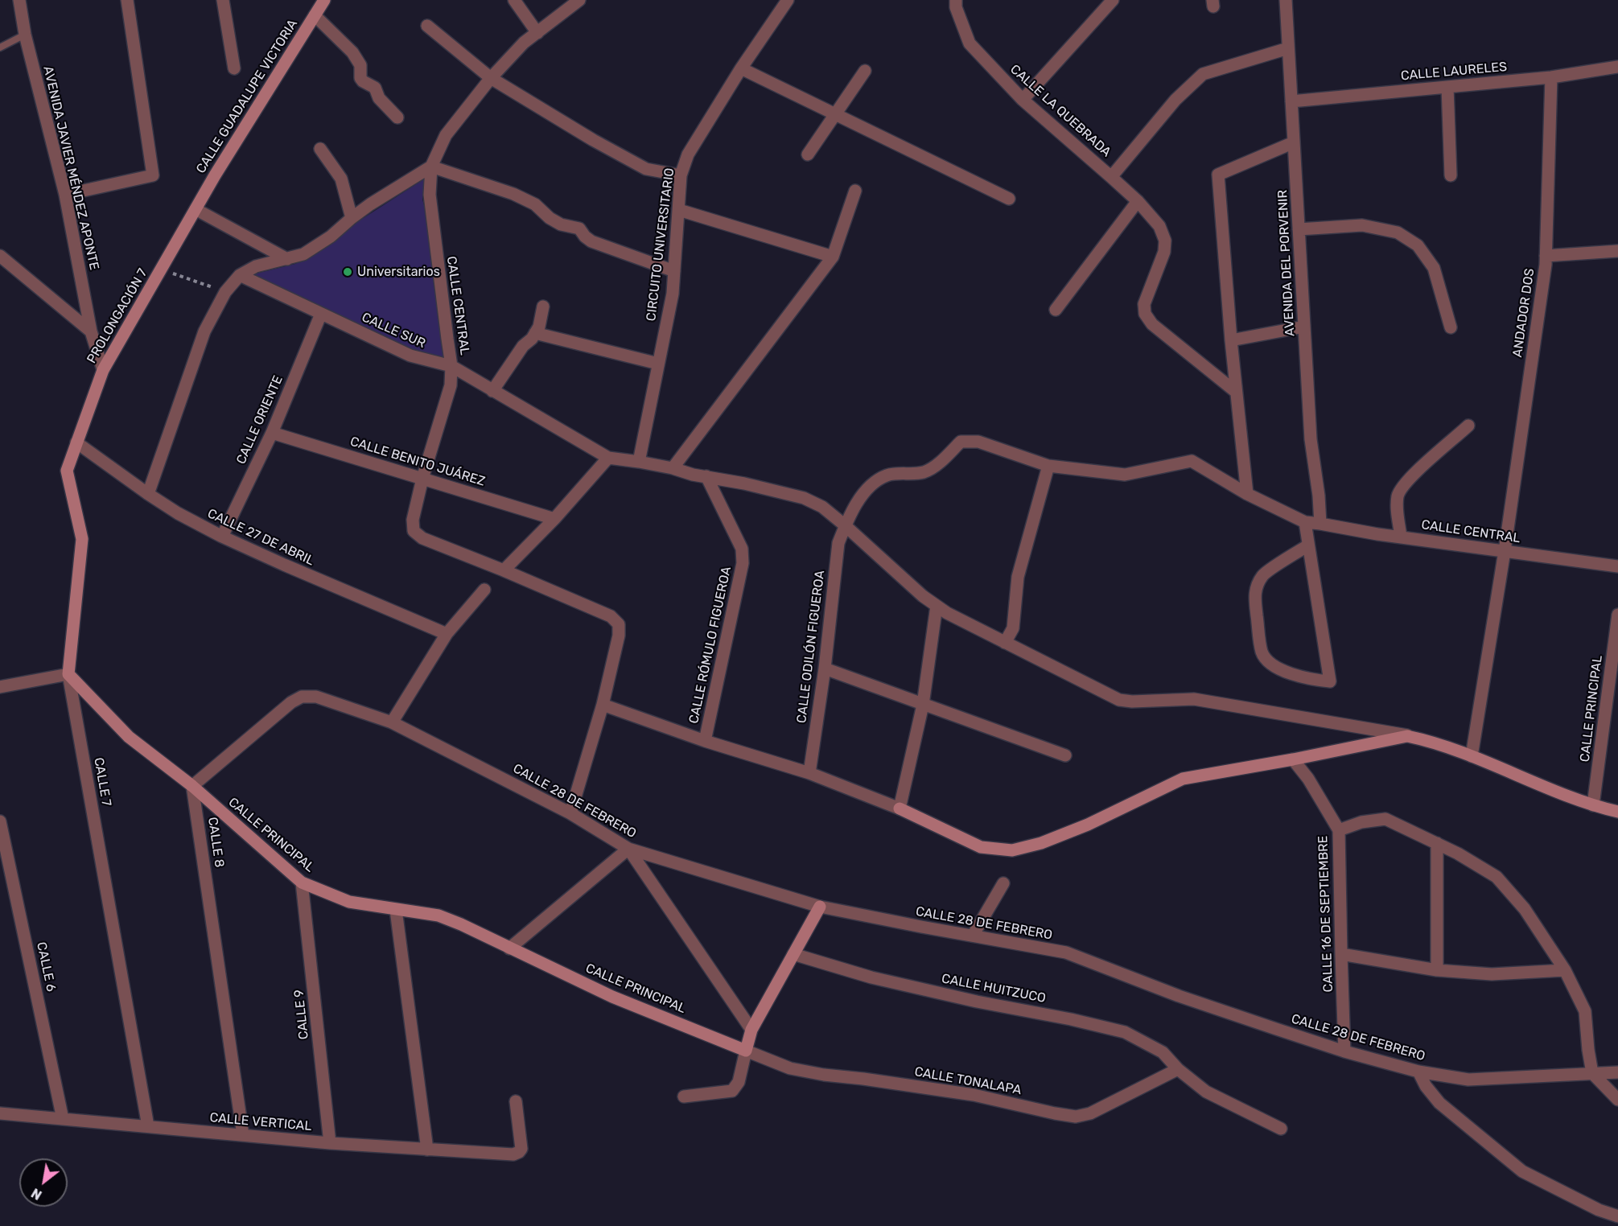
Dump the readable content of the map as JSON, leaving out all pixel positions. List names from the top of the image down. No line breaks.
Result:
{"streets":{"street":["CALLE LAURELES","CALLE GUADALUPE VICTORIA","CALLE LA QUEBRADA","AVENIDA JAVIER MÉNDEZ APONTE","CIRCUITO UNIVERSITARIO","AVENIDA DEL PORVENIR","CALLE CENTRAL","ANDADOR DOS","PROLONGACIÓN 7","CALLE SUR","CALLE ORIENTE","CALLE BENITO JUÁREZ","CALLE 27 DE ABRIL","CALLE RÓMULO FIGUEROA","CALLE ODILÓN FIGUEROA","CALLE PRINCIPAL","CALLE 7","CALLE 28 DE FEBRERO","CALLE 8","CALLE 16 DE SEPTIEMBRE","CALLE 6","CALLE HUITZUCO","CALLE 9","CALLE TONALAPA","CALLE VERTICAL"]},"crossings":[["CALLE LAURELES","AVENIDA DEL PORVENIR"],["CALLE LAURELES","ANDADOR DOS"],["CALLE GUADALUPE VICTORIA","PROLONGACIÓN 7"],["AVENIDA JAVIER MÉNDEZ APONTE","PROLONGACIÓN 7"],["AVENIDA DEL PORVENIR","CALLE CENTRAL"],["CALLE CENTRAL","ANDADOR DOS"],["CALLE CENTRAL","CALLE SUR"],["CALLE CENTRAL","CALLE BENITO JUÁREZ"],["CALLE CENTRAL","CALLE ODILÓN FIGUEROA"],["PROLONGACIÓN 7","CALLE 27 DE ABRIL"],["PROLONGACIÓN 7","CALLE 7"],["CALLE SUR","CALLE ORIENTE"],["CALLE ORIENTE","CALLE BENITO JUÁREZ"],["CALLE ORIENTE","CALLE 27 DE ABRIL"],["CALLE 27 DE ABRIL","CALLE 7"],["CALLE PRINCIPAL","CALLE 7"],["CALLE PRINCIPAL","CALLE 8"],["CALLE PRINCIPAL","CALLE 9"],["CALLE PRINCIPAL","CALLE TONALAPA"],["CALLE 7","CALLE VERTICAL"],["CALLE 28 DE FEBRERO","CALLE 16 DE SEPTIEMBRE"],["CALLE 8","CALLE VERTICAL"],["CALLE 6","CALLE VERTICAL"],["CALLE HUITZUCO","CALLE TONALAPA"],["CALLE 9","CALLE VERTICAL"]],"places":["Universitarios"],"north":"bottom left"}
